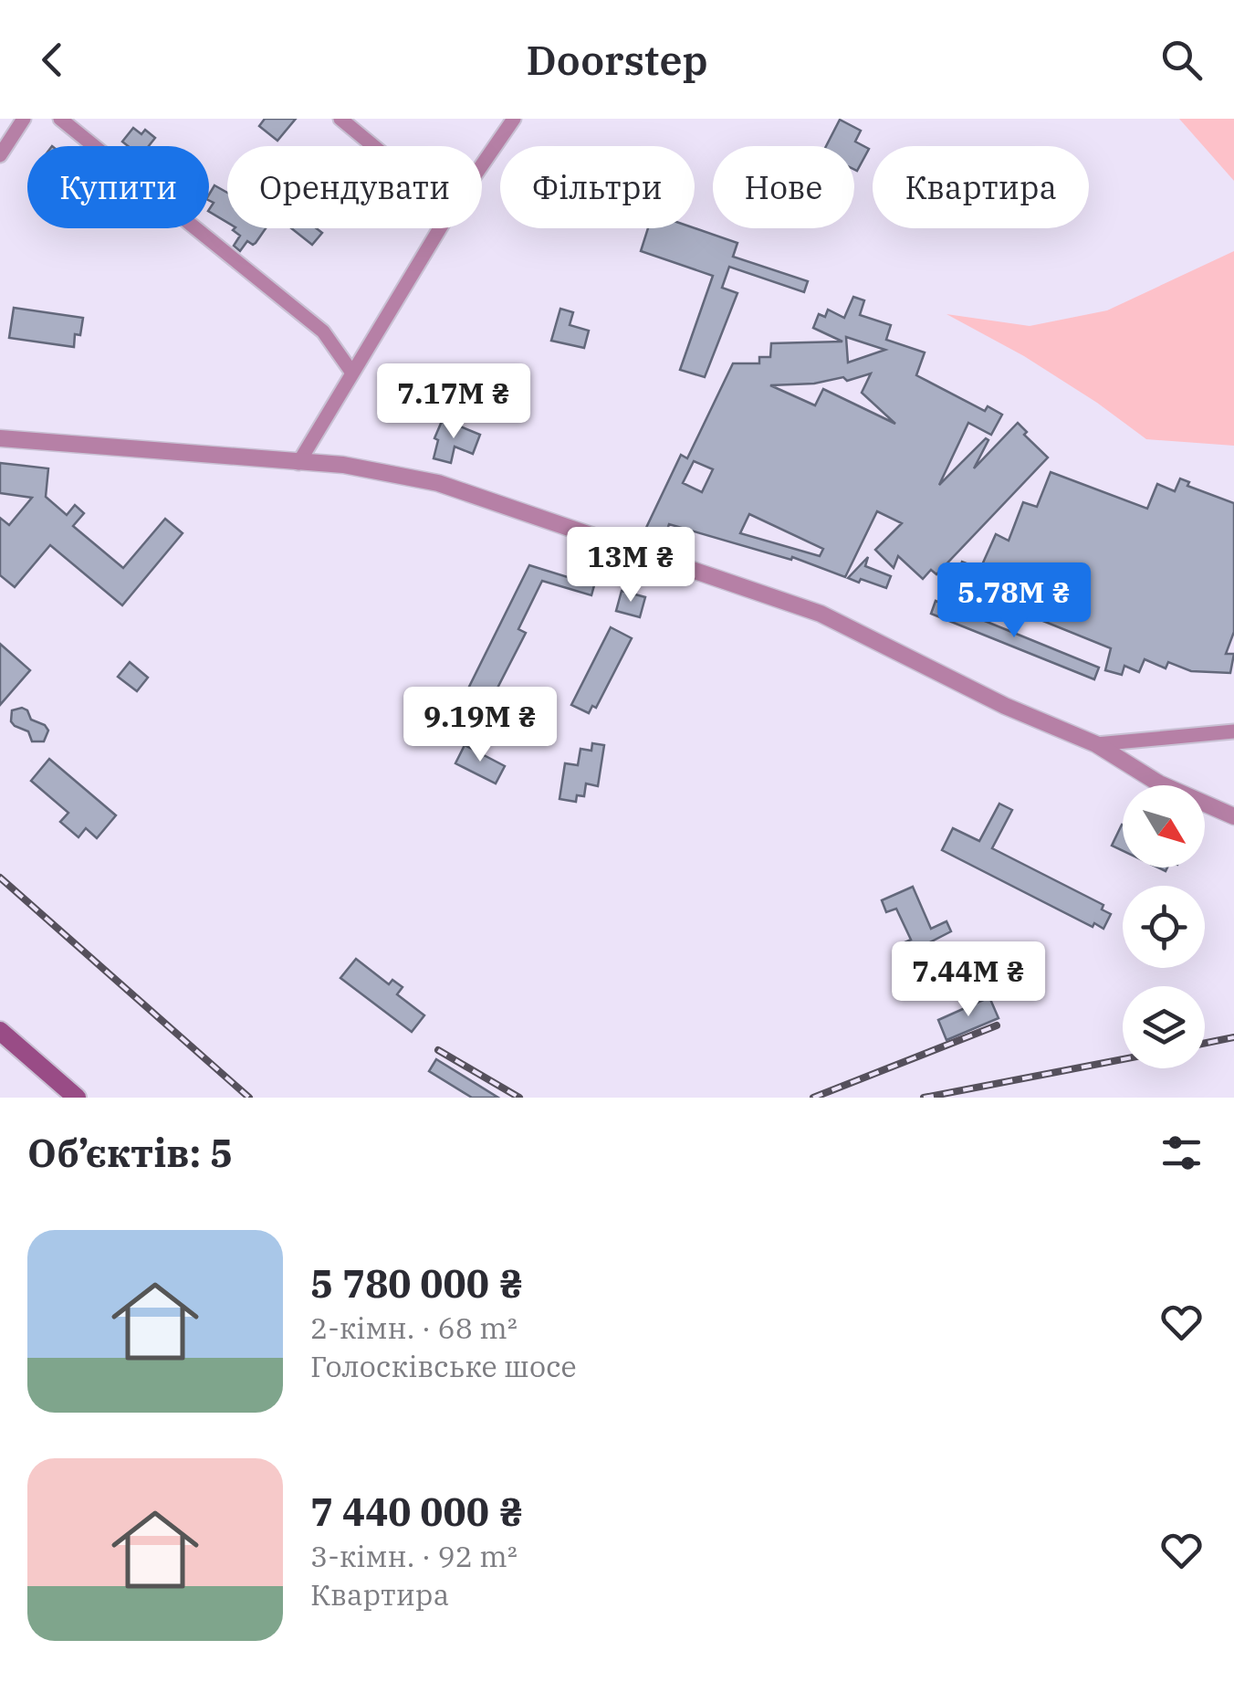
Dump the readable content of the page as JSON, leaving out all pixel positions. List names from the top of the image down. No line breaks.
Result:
{"north":"bottom right","page":{"header":"Doorstep","chip":["Купити","Орендувати","Фільтри","Нове","Квартира"],"price":["7.17M ₴","13M ₴","5.78M ₴","9.19M ₴","7.44M ₴"],"heading":"Об’єктів: 5","list":[{"name":"5 780 000 ₴","note":"2-кімн. · 68 m² · Голосківське шосе"},{"name":"7 440 000 ₴","note":"3-кімн. · 92 m² · Квартира"}]}}
